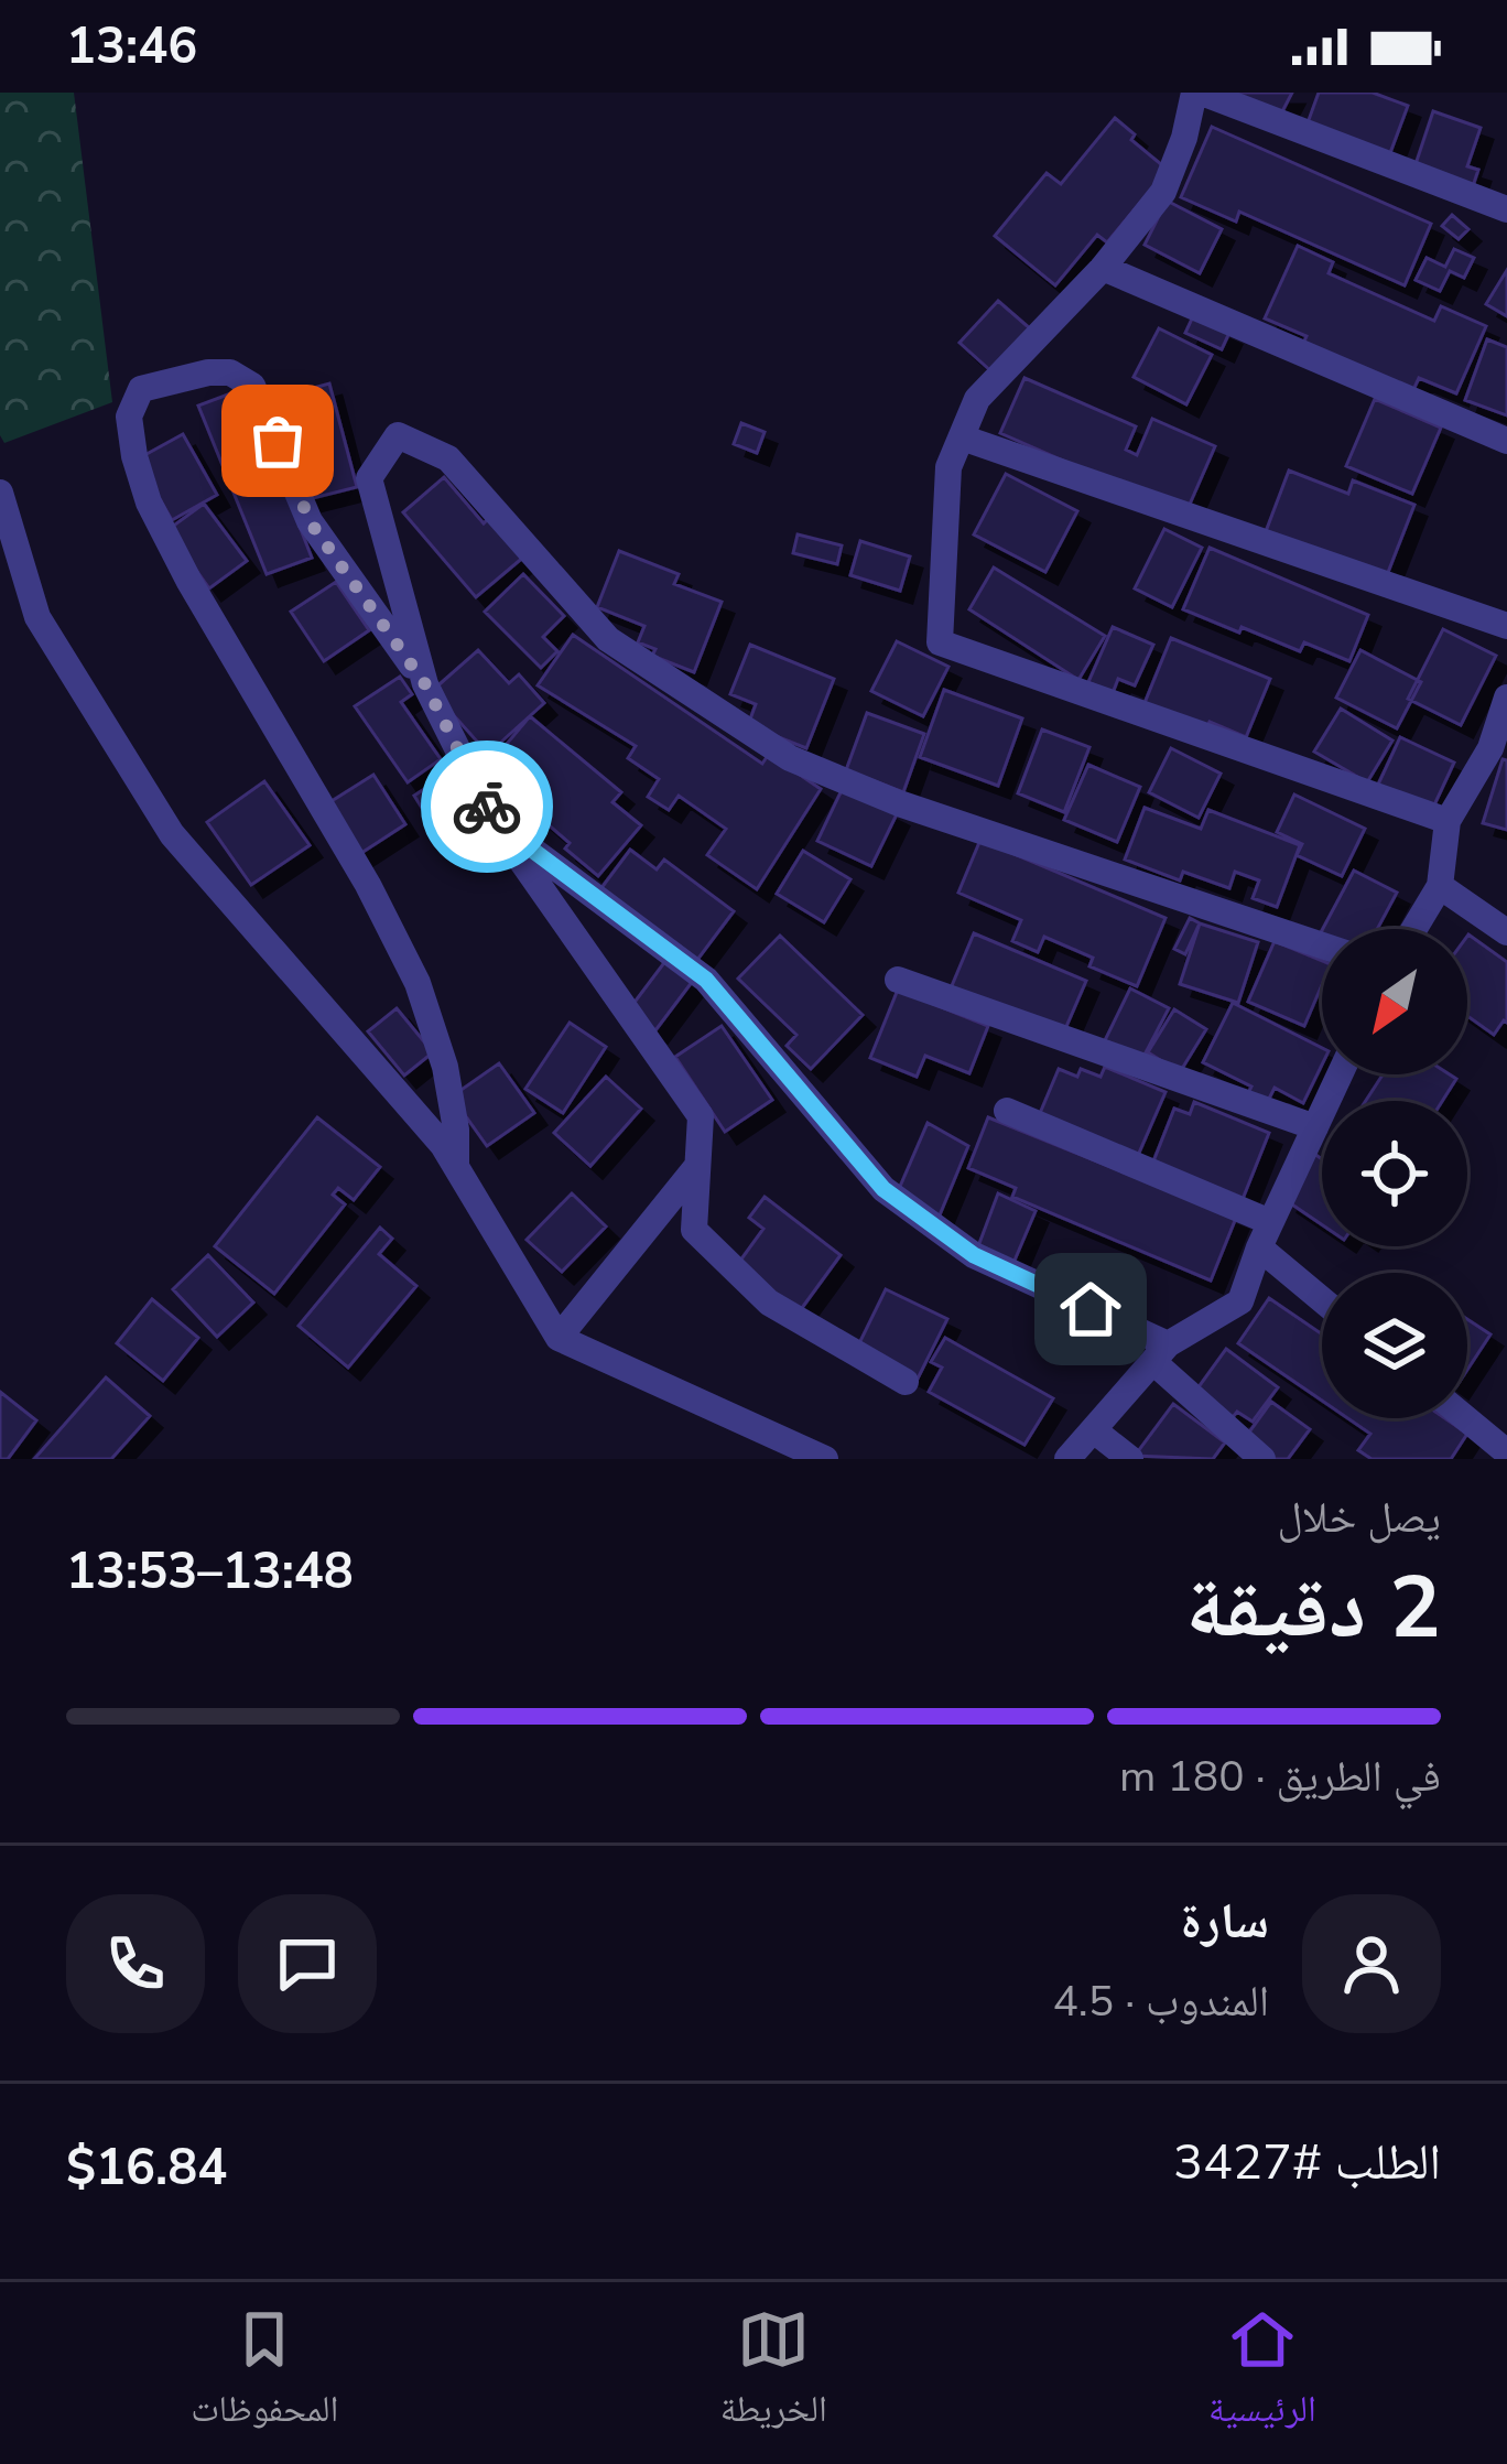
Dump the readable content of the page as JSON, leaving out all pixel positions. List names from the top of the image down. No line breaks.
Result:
{"north":"bottom left","page":{"status":"13:46","heading":["2 دقيقة","يصل خلال","13:48–13:53"],"panel":["سارة","المندوب · 4.5","الطلب #3427","$16.84"],"bar":"في الطريق · 180 m","tabs":["الرئيسية","الخريطة","المحفوظات"]}}
